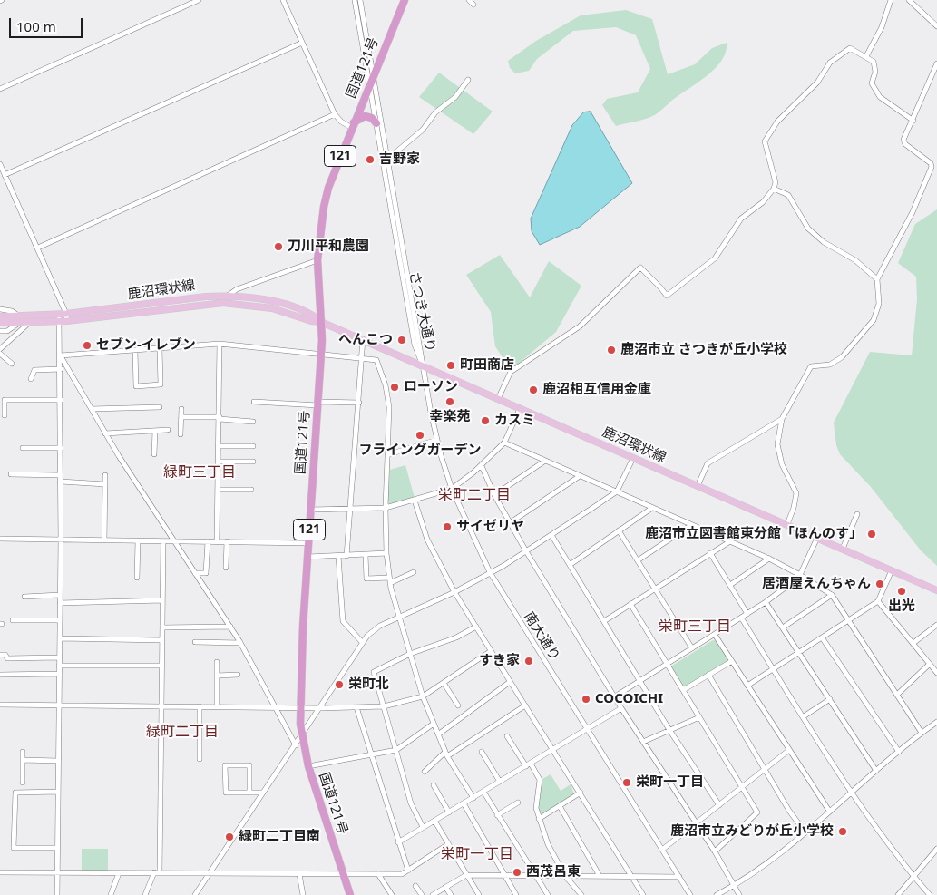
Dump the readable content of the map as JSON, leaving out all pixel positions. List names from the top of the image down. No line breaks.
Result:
{"streets":{"highway":["国道121号","121"],"main road":["鹿沼環状線"],"street":["さつき大通り","南大通り"]},"crossings":[["国道121号","鹿沼環状線"],["国道121号","さつき大通り"],["鹿沼環状線","さつき大通り"],["鹿沼環状線","南大通り"],["さつき大通り","南大通り"]],"districts":["緑町三丁目","栄町二丁目","栄町三丁目","緑町二丁目","栄町一丁目"],"places":["吉野家","刀川平和農園","へんこつ","セブン-イレブン","鹿沼市立 さつきが丘小学校","町田商店","ローソン","鹿沼相互信用金庫","幸楽苑","カスミ","フライングガーデン","サイゼリヤ","鹿沼市立図書館東分館「ほんのす」","居酒屋えんちゃん","出光","すき家","栄町北","COCOICHI","栄町一丁目","鹿沼市立みどりが丘小学校","緑町二丁目南","西茂呂東"],"scale_bar":"100 m"}
